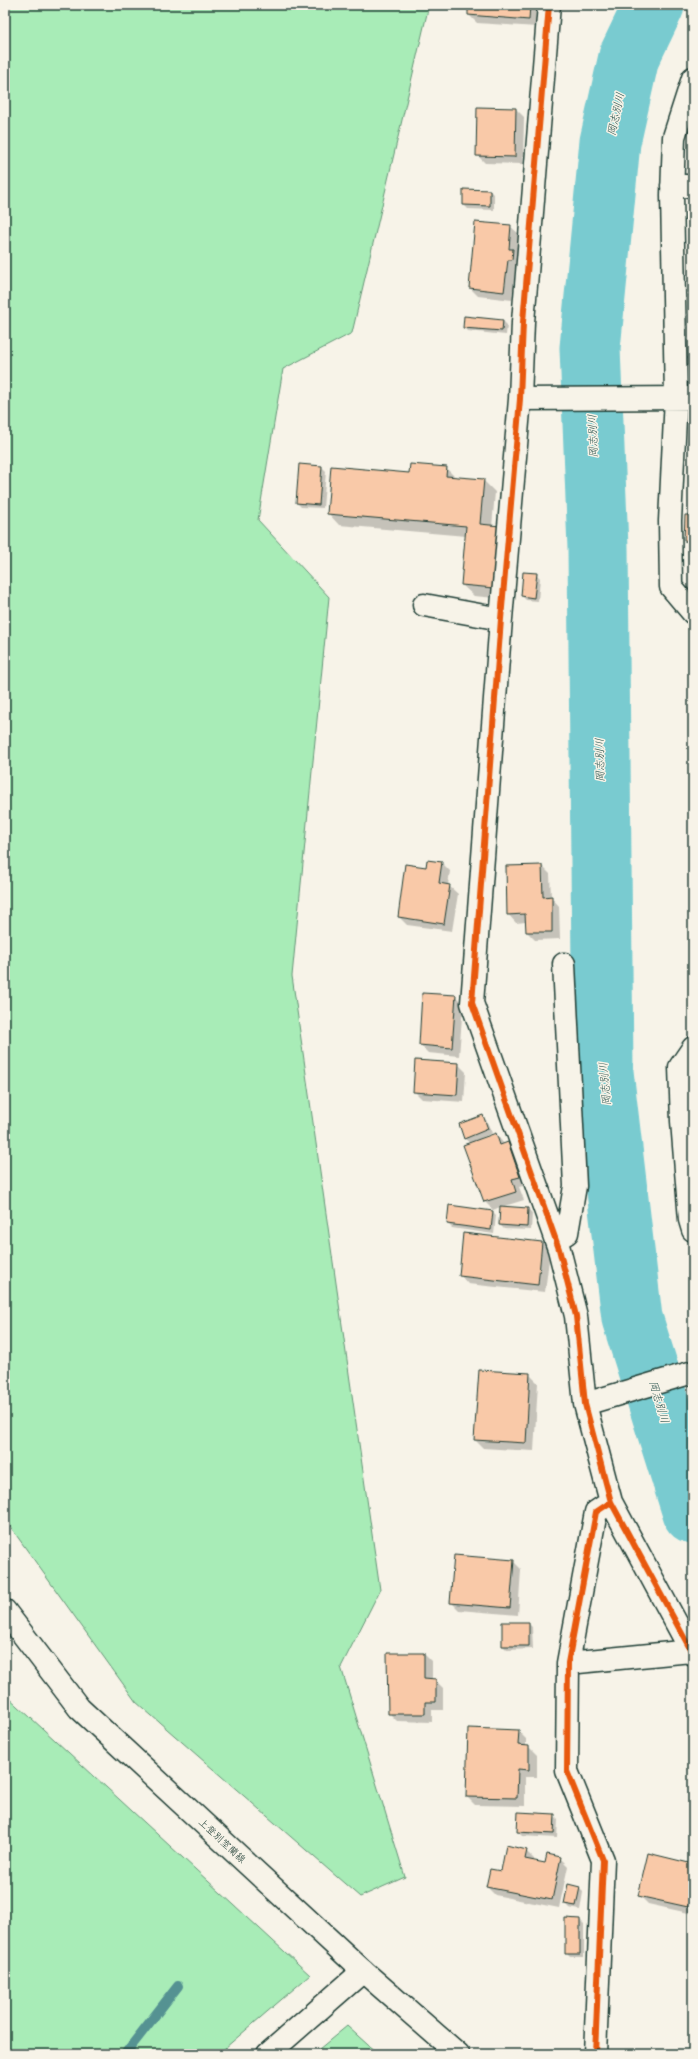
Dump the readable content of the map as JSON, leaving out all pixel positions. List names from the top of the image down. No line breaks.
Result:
{"streets":{"street":["上登別室蘭線"]},"water":["岡志別川"]}
